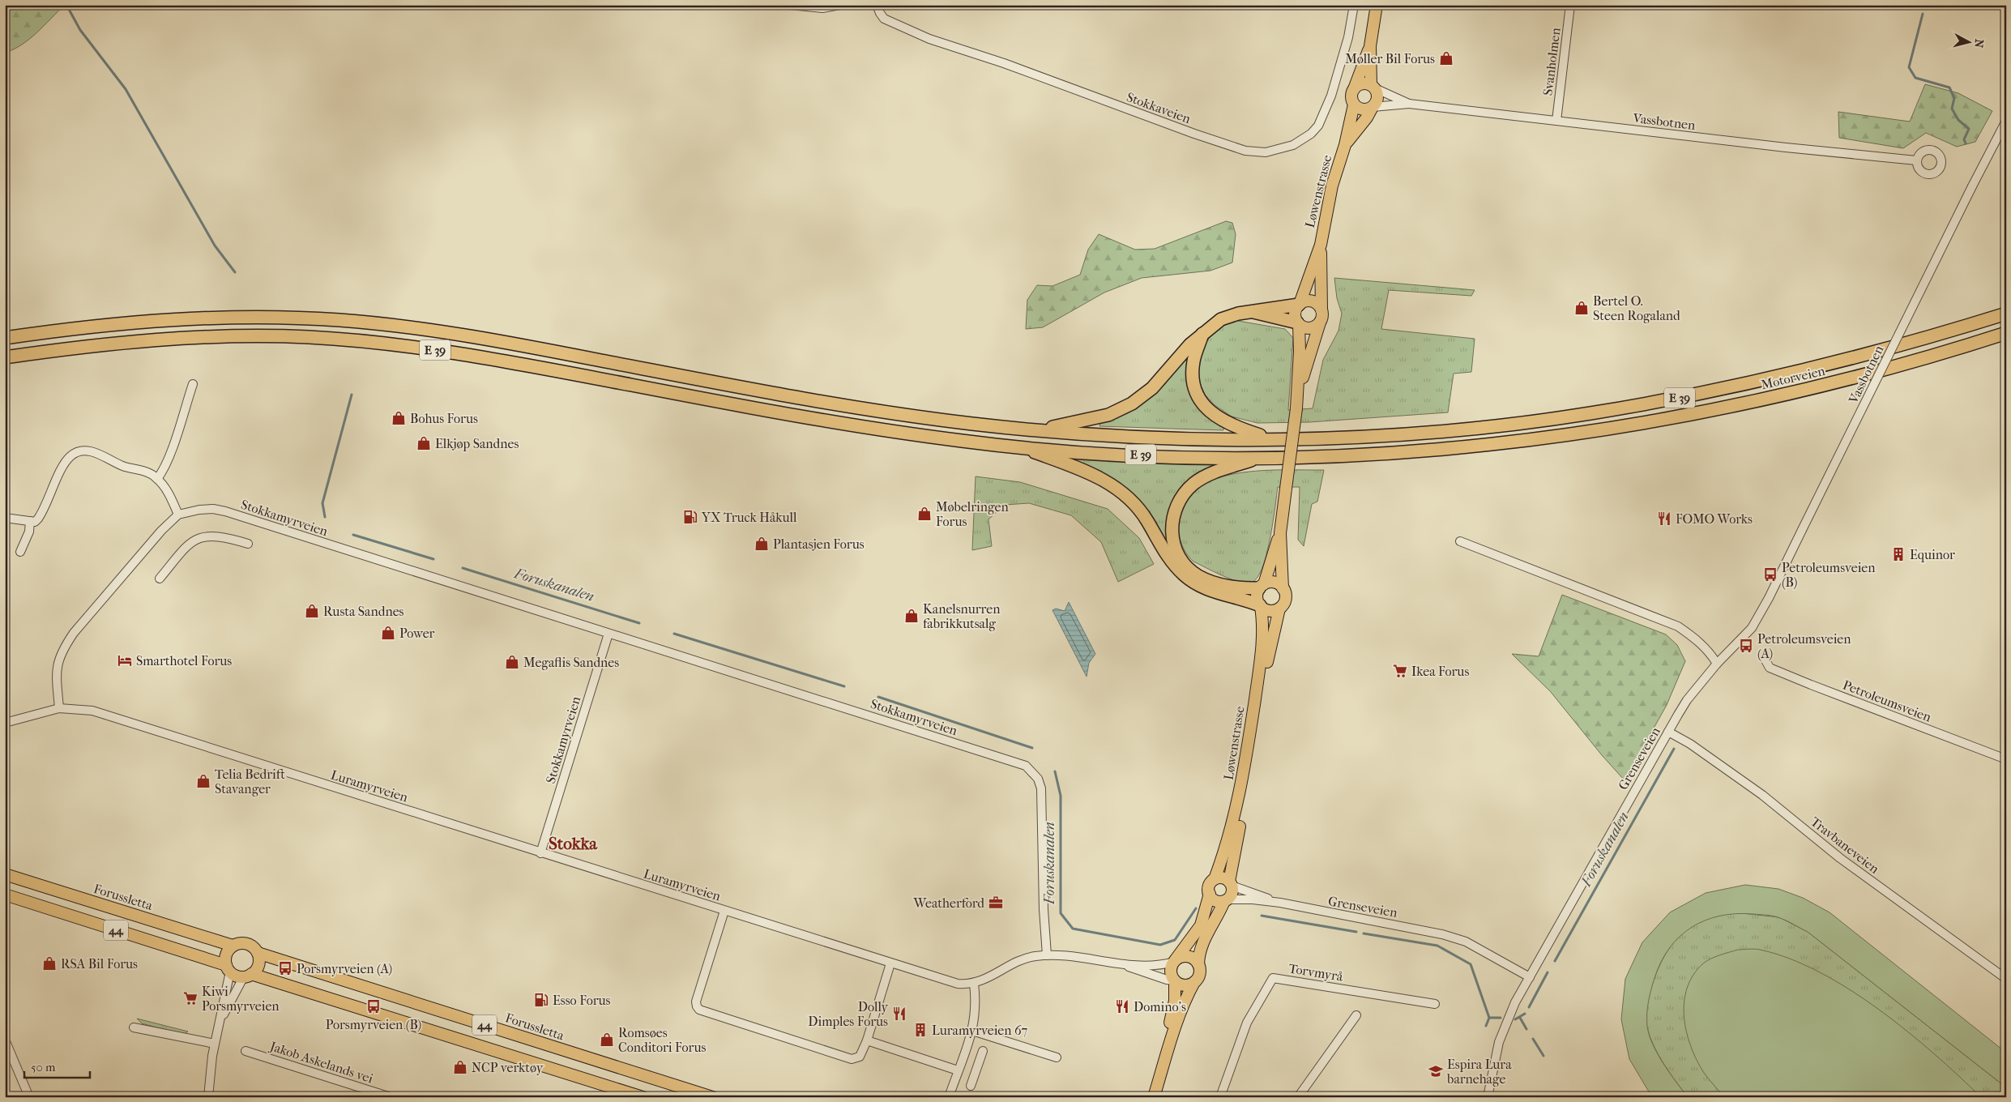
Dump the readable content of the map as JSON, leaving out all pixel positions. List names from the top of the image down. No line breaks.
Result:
{"streets":{"highway":["E 39","Motorveien"],"main road":["Løwenstrasse","Forussletta","44"],"street":["Svanholmen","Stokkaveien","Vassbotnen","Stokkamyrveien","Petroleumsveien","Grenseveien","Luramyrveien","Travbaneveien","Torvmyrå","Jakob Askelands vei"]},"crossings":[["Svanholmen","Vassbotnen"],["Vassbotnen","Løwenstrasse"],["Vassbotnen","Grenseveien"],["Løwenstrasse","E 39"],["Løwenstrasse","Grenseveien"],["E 39","Motorveien"],["Stokkamyrveien","Luramyrveien"],["Grenseveien","Travbaneveien"],["Forussletta","44"]],"districts":["Stokka"],"water":["Foruskanalen"],"places":{"shop":["Møller Bil Forus","Bertel O. Steen Rogaland","Bohus Forus","Elkjøp Sandnes","Møbelringen Forus","Plantasjen Forus","Rusta Sandnes","Kanelsnurren fabrikkutsalg","Power","Megaflis Sandnes","Telia Bedrift Stavanger","RSA Bil Forus","Romsøes Conditori Forus","NCP verktøy"],"fuel station":["YX Truck Håkull","Esso Forus"],"restaurant":["FOMO Works","Domino's","Dolly Dimples Forus"],"building":["Equinor","Luramyrveien 67"],"bus stop":["Petroleumsveien (B)","Petroleumsveien (A)","Porsmyrveien (A)","Porsmyrveien (B)"],"hotel":["Smarthotel Forus"],"supermarket":["Ikea Forus","Kiwi Porsmyrveien"],"office":["Weatherford"],"school or university":["Espira Lura barnehage"]},"scale_bar":"50 m","north":"right"}
